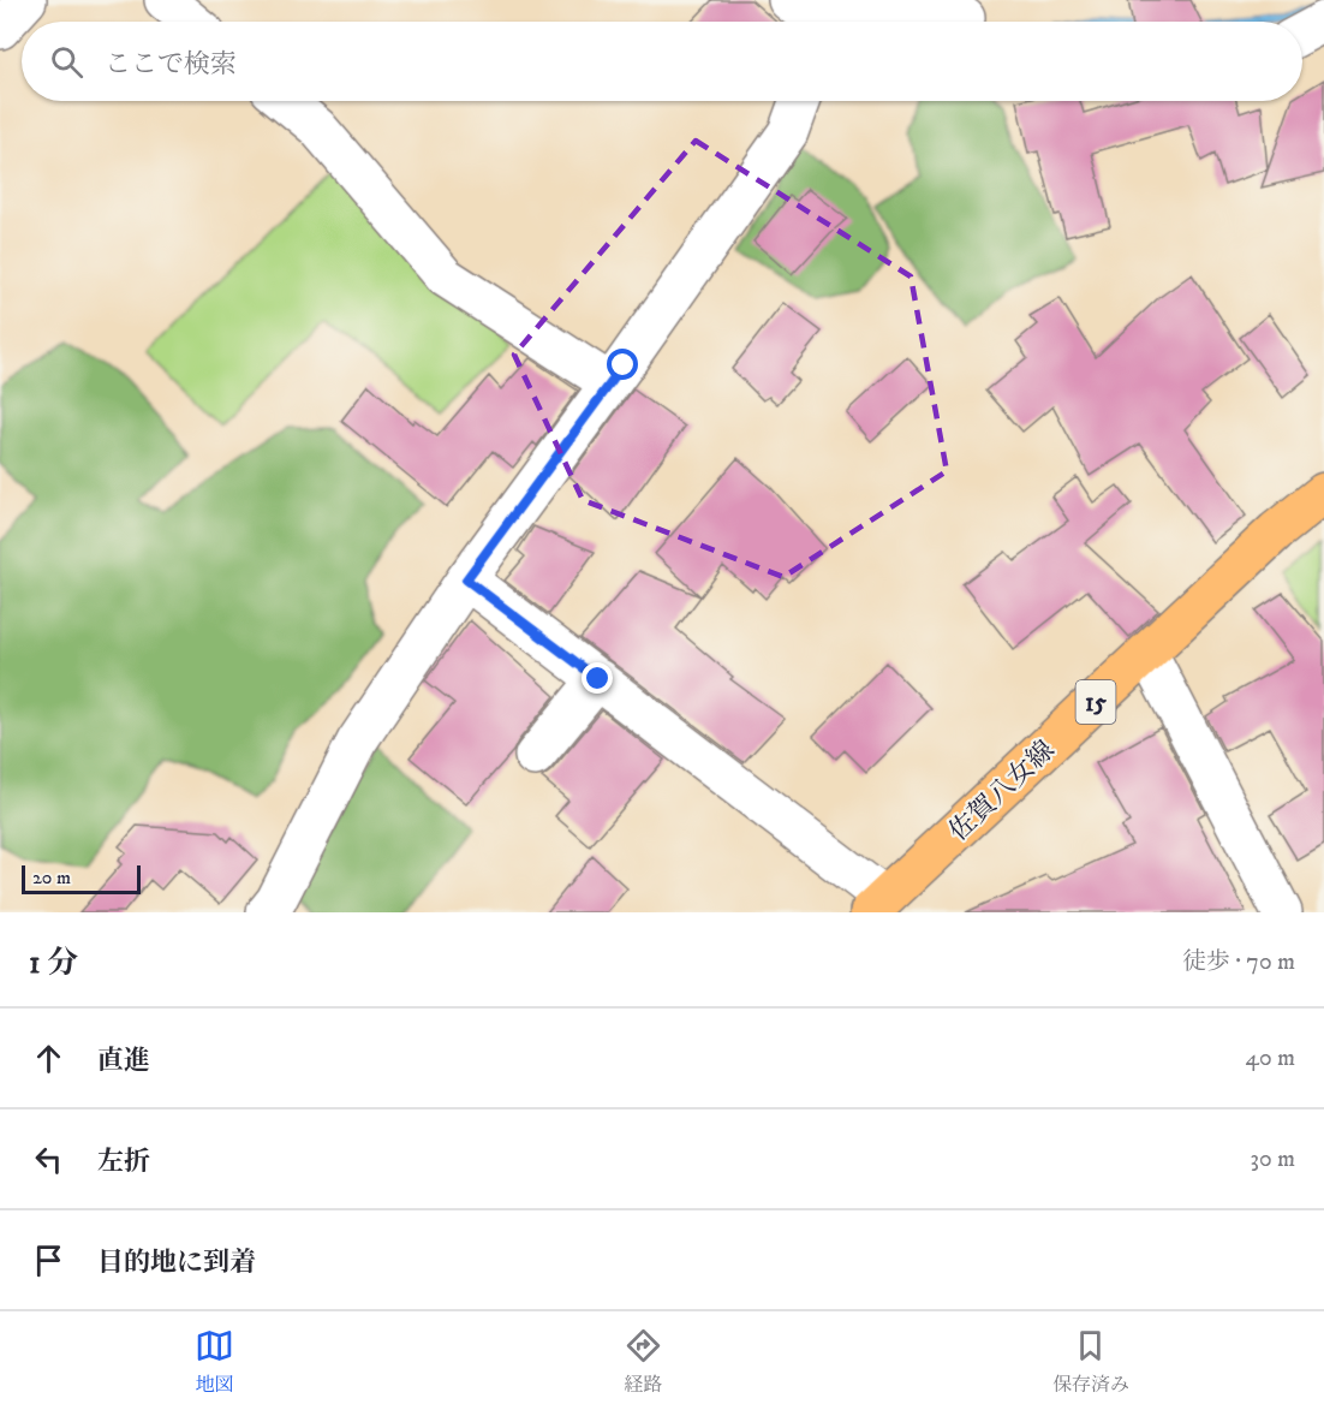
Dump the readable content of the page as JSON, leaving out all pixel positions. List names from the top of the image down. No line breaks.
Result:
{"streets":{"main road":["15","佐賀八女線"]},"scale_bar":"20 m","page":{"search":"ここで検索","scale":"20 m","heading":["1 分","徒歩 · 70 m"],"list":[["直進","40 m"],["左折","30 m"],"目的地に到着"],"nav":["地図","経路","保存済み"]}}
